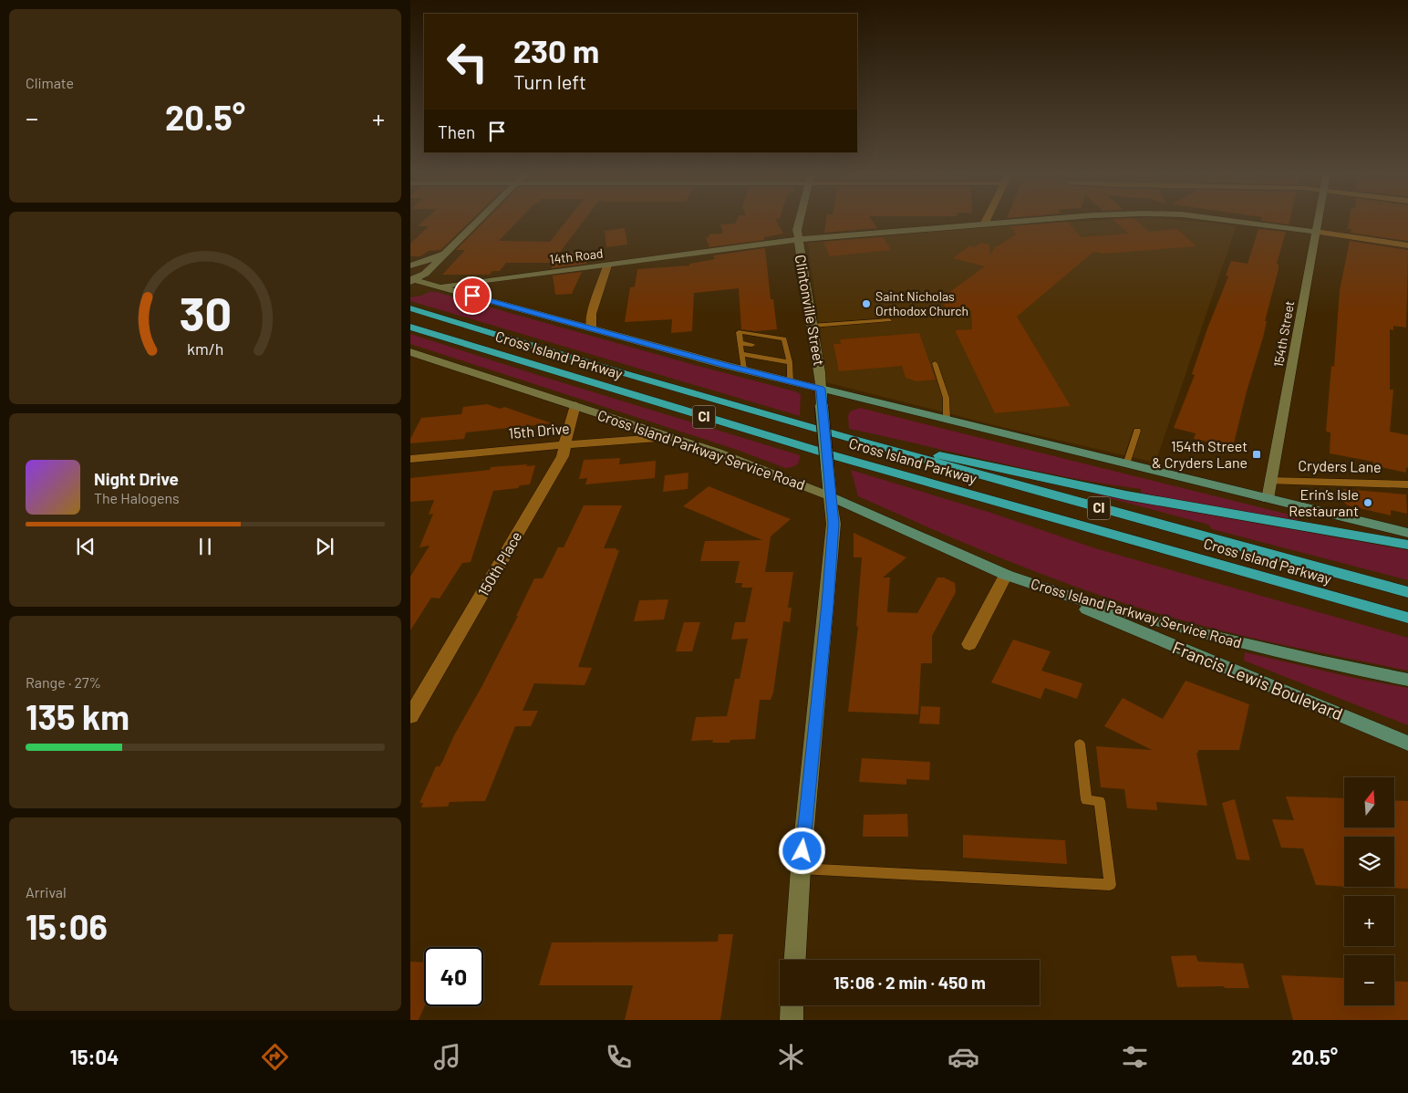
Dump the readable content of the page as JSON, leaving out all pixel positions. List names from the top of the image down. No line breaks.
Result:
{"streets":{"highway":["Cross Island Parkway","CI"],"main road":["Clintonville Street","Cross Island Parkway Service Road","Francis Lewis Boulevard"],"street":["14th Road","154th Street","15th Drive","Cryders Lane","150th Place"]},"crossings":[["14th Road","Clintonville Street"],["14th Road","154th Street"],["Clintonville Street","Cross Island Parkway Service Road"],["154th Street","Cryders Lane"],["15th Drive","Cross Island Parkway Service Road"],["15th Drive","150th Place"],["Cross Island Parkway Service Road","150th Place"],["Cross Island Parkway Service Road","Francis Lewis Boulevard"]],"places":{"other":["Saint Nicholas Orthodox Church","Erin’s Isle Restaurant"],"transit":["154th Street & Cryders Lane"]},"north":"top","page":{"tile":["Climate",["Range · 27%","135 km"],["Arrival","15:06"]],"turn":["230 m","Turn left"],"heat":["−","20.5°","+"],"then":"Then","song":["Night Drive","The Halogens"],"map_buttons":["+","−"],"limit":"40","trip":"15:06 · 2 min · 450 m","tabs":["15:04","20.5°"],"gauge":["30","km/h"]}}
